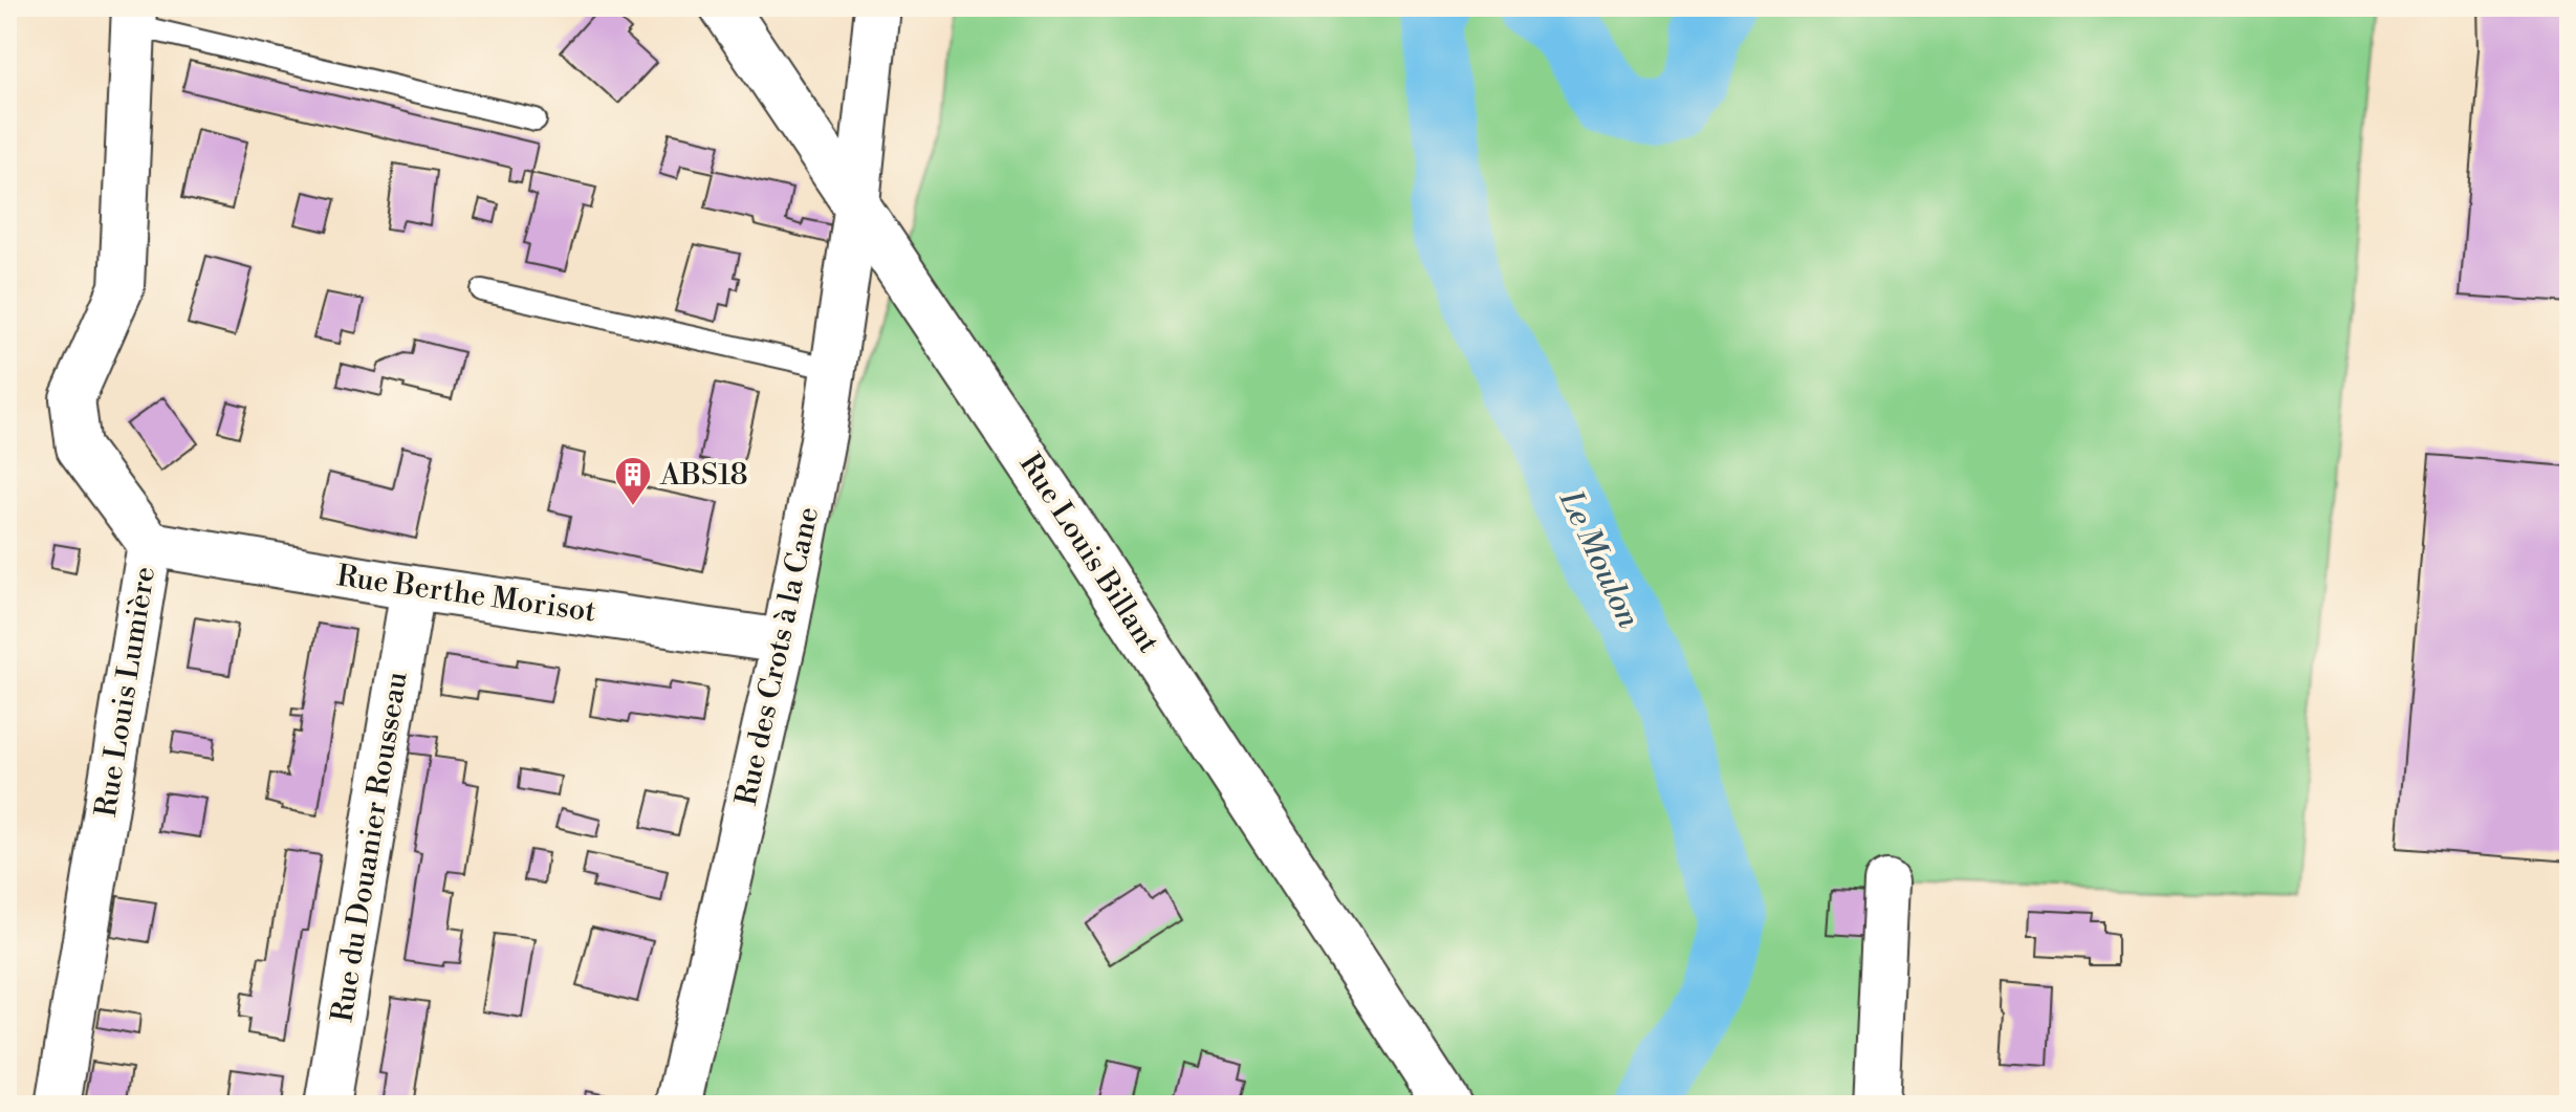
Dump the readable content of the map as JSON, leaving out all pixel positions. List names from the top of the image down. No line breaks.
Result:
{"streets":{"street":["Rue Louis Billant","Rue Berthe Morisot","Rue des Crots à la Cane","Rue Louis Lumière","Rue du Douanier Rousseau"]},"crossings":[["Rue Louis Billant","Rue des Crots à la Cane"],["Rue Berthe Morisot","Rue des Crots à la Cane"],["Rue Berthe Morisot","Rue Louis Lumière"],["Rue Berthe Morisot","Rue du Douanier Rousseau"]],"water":["Le Moulon"],"places":{"building":["ABS18"]}}
